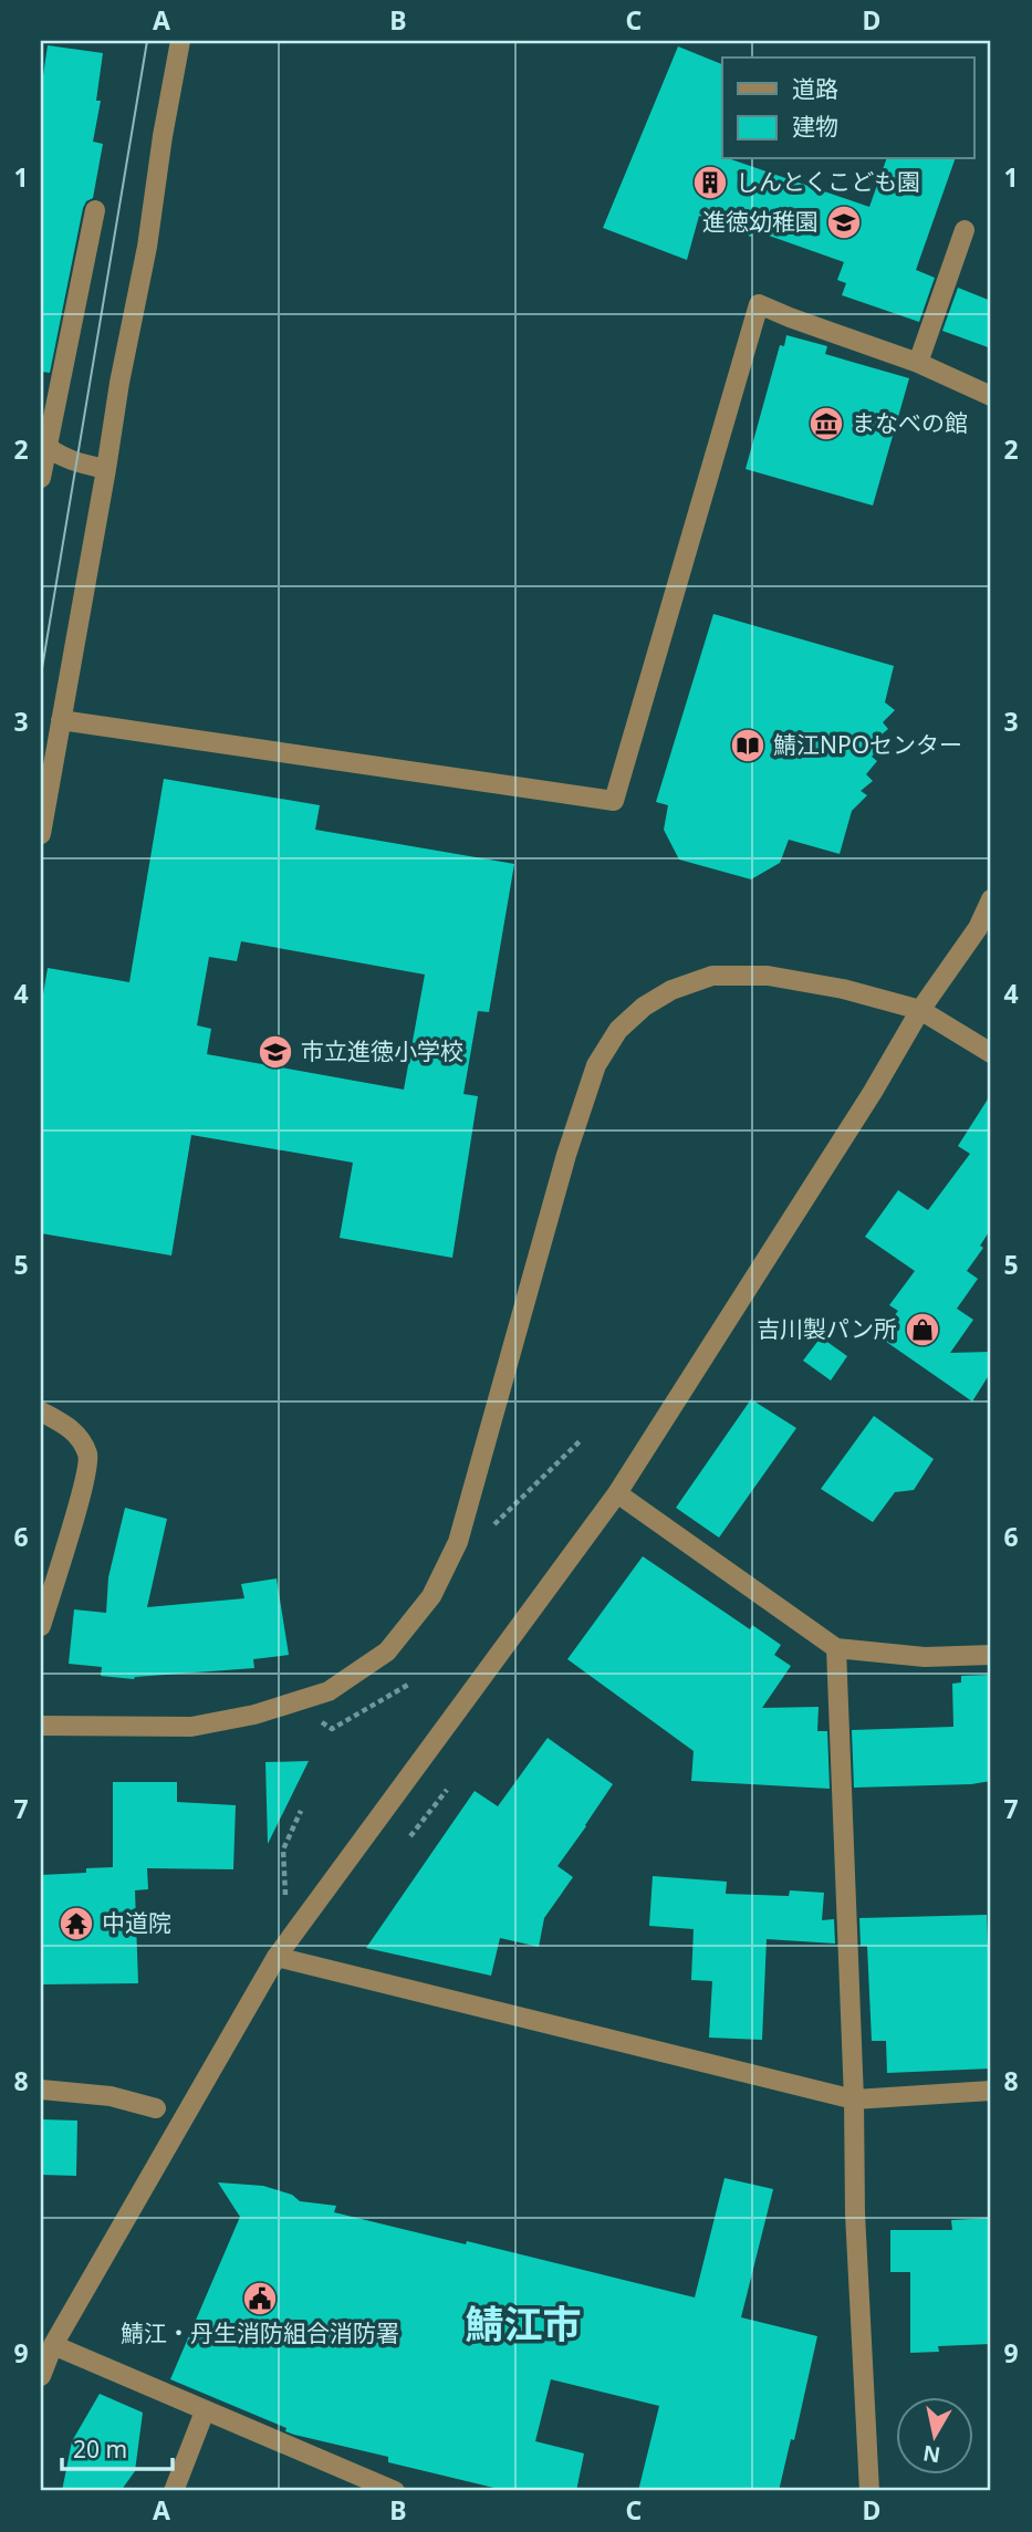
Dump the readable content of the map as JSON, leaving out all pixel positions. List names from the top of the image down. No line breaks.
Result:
{"districts":["鯖江市"],"places":{"building":["しんとくこども園"],"school or university":["進徳幼稚園","市立進徳小学校"],"museum":["まなべの館"],"library":["鯖江NPOセンター"],"shop":["吉川製パン所"],"temple":["中道院"],"public building":["鯖江・丹生消防組合消防署"]},"legend":["道路","建物"],"scale_bar":"20 m","north":"bottom","grid":{"columns":["A","B","C","D"],"rows":["1","2","3","4","5","6","7","8","9"]}}
